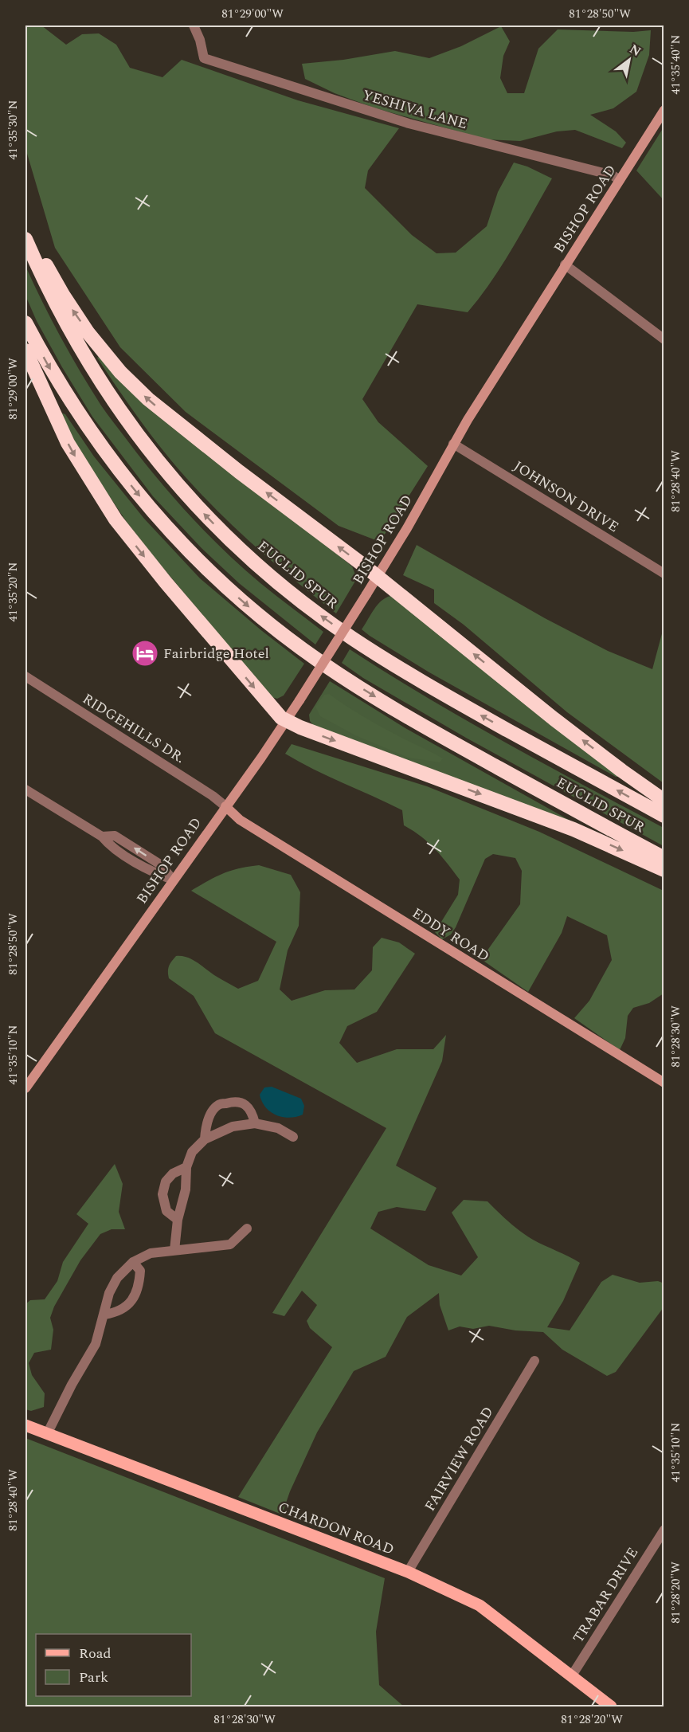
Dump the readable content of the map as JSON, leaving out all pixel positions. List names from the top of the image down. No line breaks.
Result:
{"streets":{"highway":["EUCLID SPUR"],"main road":["BISHOP ROAD","EDDY ROAD","CHARDON ROAD"],"street":["YESHIVA LANE","JOHNSON DRIVE","RIDGEHILLS DR.","FAIRVIEW ROAD","TRABAR DRIVE"]},"crossings":[["YESHIVA LANE","BISHOP ROAD"],["BISHOP ROAD","JOHNSON DRIVE"],["BISHOP ROAD","RIDGEHILLS DR."],["BISHOP ROAD","EDDY ROAD"],["RIDGEHILLS DR.","EDDY ROAD"],["FAIRVIEW ROAD","CHARDON ROAD"],["CHARDON ROAD","TRABAR DRIVE"]],"places":{"hotel":["Fairbridge Hotel"]},"legend":["Road","Park"],"north":"top right","coordinates":["81°29'00\"W","81°28'50\"W","41°35'40\"N","41°35'30\"N","81°28'40\"W","41°35'20\"N","81°28'30\"W","41°35'10\"N","81°28'20\"W"]}
